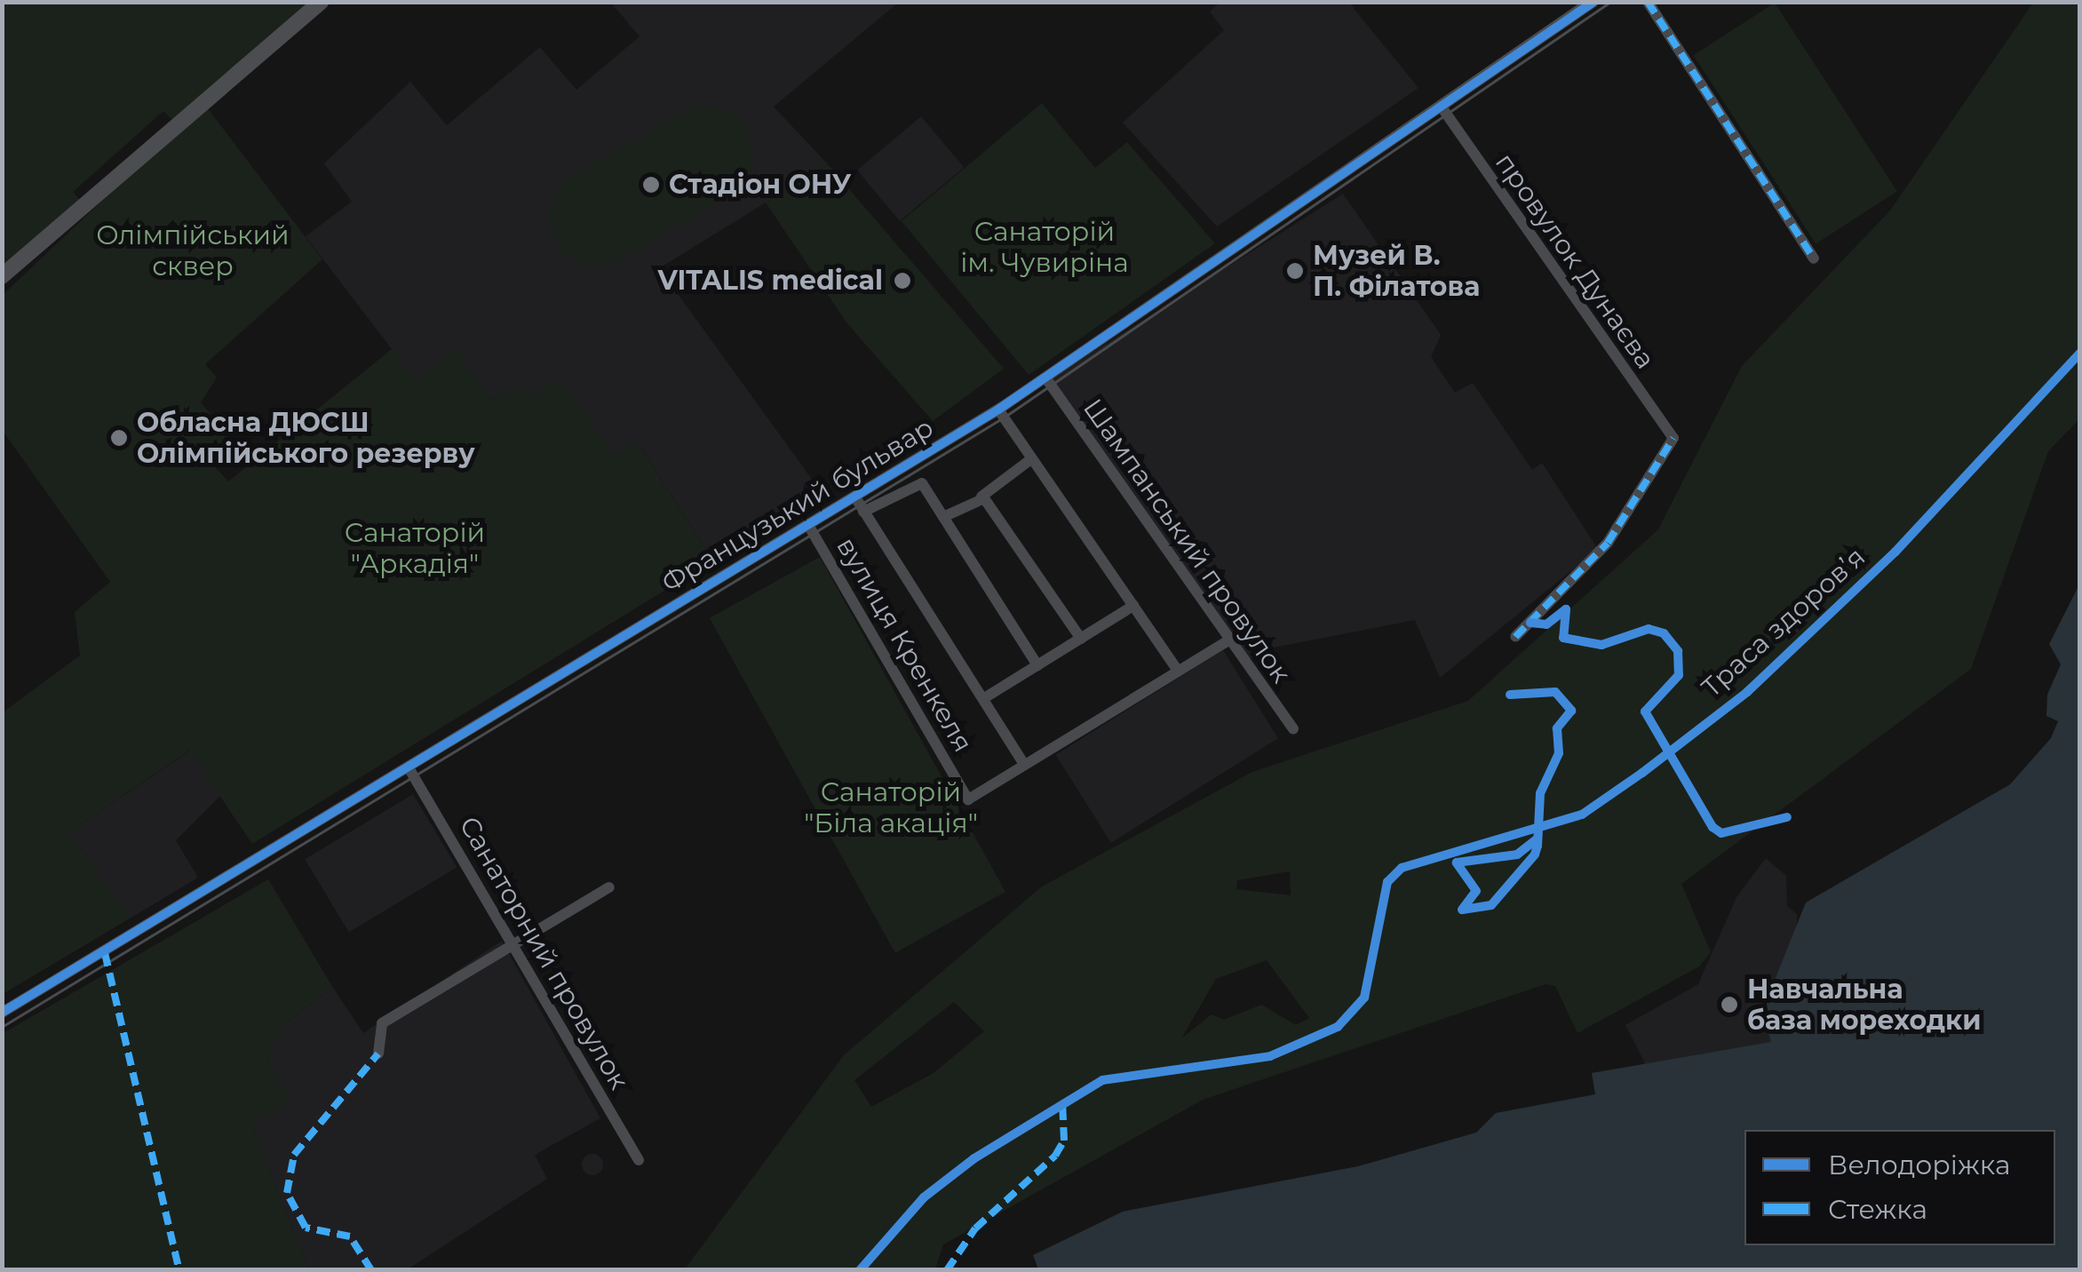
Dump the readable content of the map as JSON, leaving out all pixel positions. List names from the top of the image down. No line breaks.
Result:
{"streets":{"street":["провулок Дунаєва","Французький бульвар","Шампанський провулок","вулиця Кренкеля","Санаторний провулок"],"cycle path":["Траса здоров’я"]},"crossings":[["провулок Дунаєва","Французький бульвар"],["Французький бульвар","Шампанський провулок"],["Французький бульвар","вулиця Кренкеля"],["Французький бульвар","Санаторний провулок"],["Шампанський провулок","вулиця Кренкеля"]],"parks":["Санаторій ім. Чувиріна","Олімпійський сквер","Санаторій \"Аркадія\"","Санаторій \"Біла акація\""],"places":["Стадіон ОНУ","Музей В. П. Філатова","VITALIS medical","Обласна ДЮСШ Олімпійського резерву","Навчальна база мореходки"],"legend":["Велодоріжка","Стежка"]}
